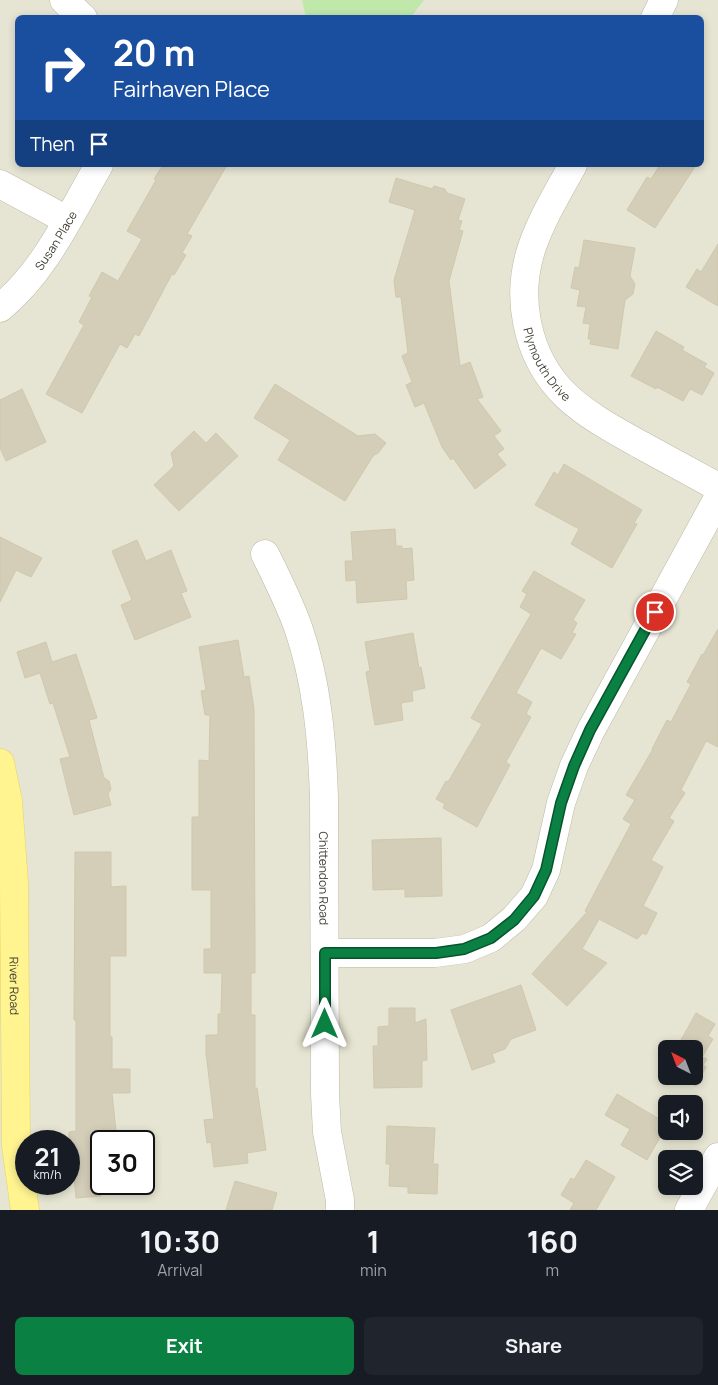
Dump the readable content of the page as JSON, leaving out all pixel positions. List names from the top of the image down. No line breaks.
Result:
{"streets":{"main road":["River Road"],"street":["Susan Place","Plymouth Drive","Chittendon Road"]},"north":"top left","page":{"turn":["20 m","Fairhaven Place"],"then":"Then","speed":"21 km/h","limit":"30","eta":["10:30","Arrival","1","min","160","m"],"buttons":["Exit","Share"]}}
